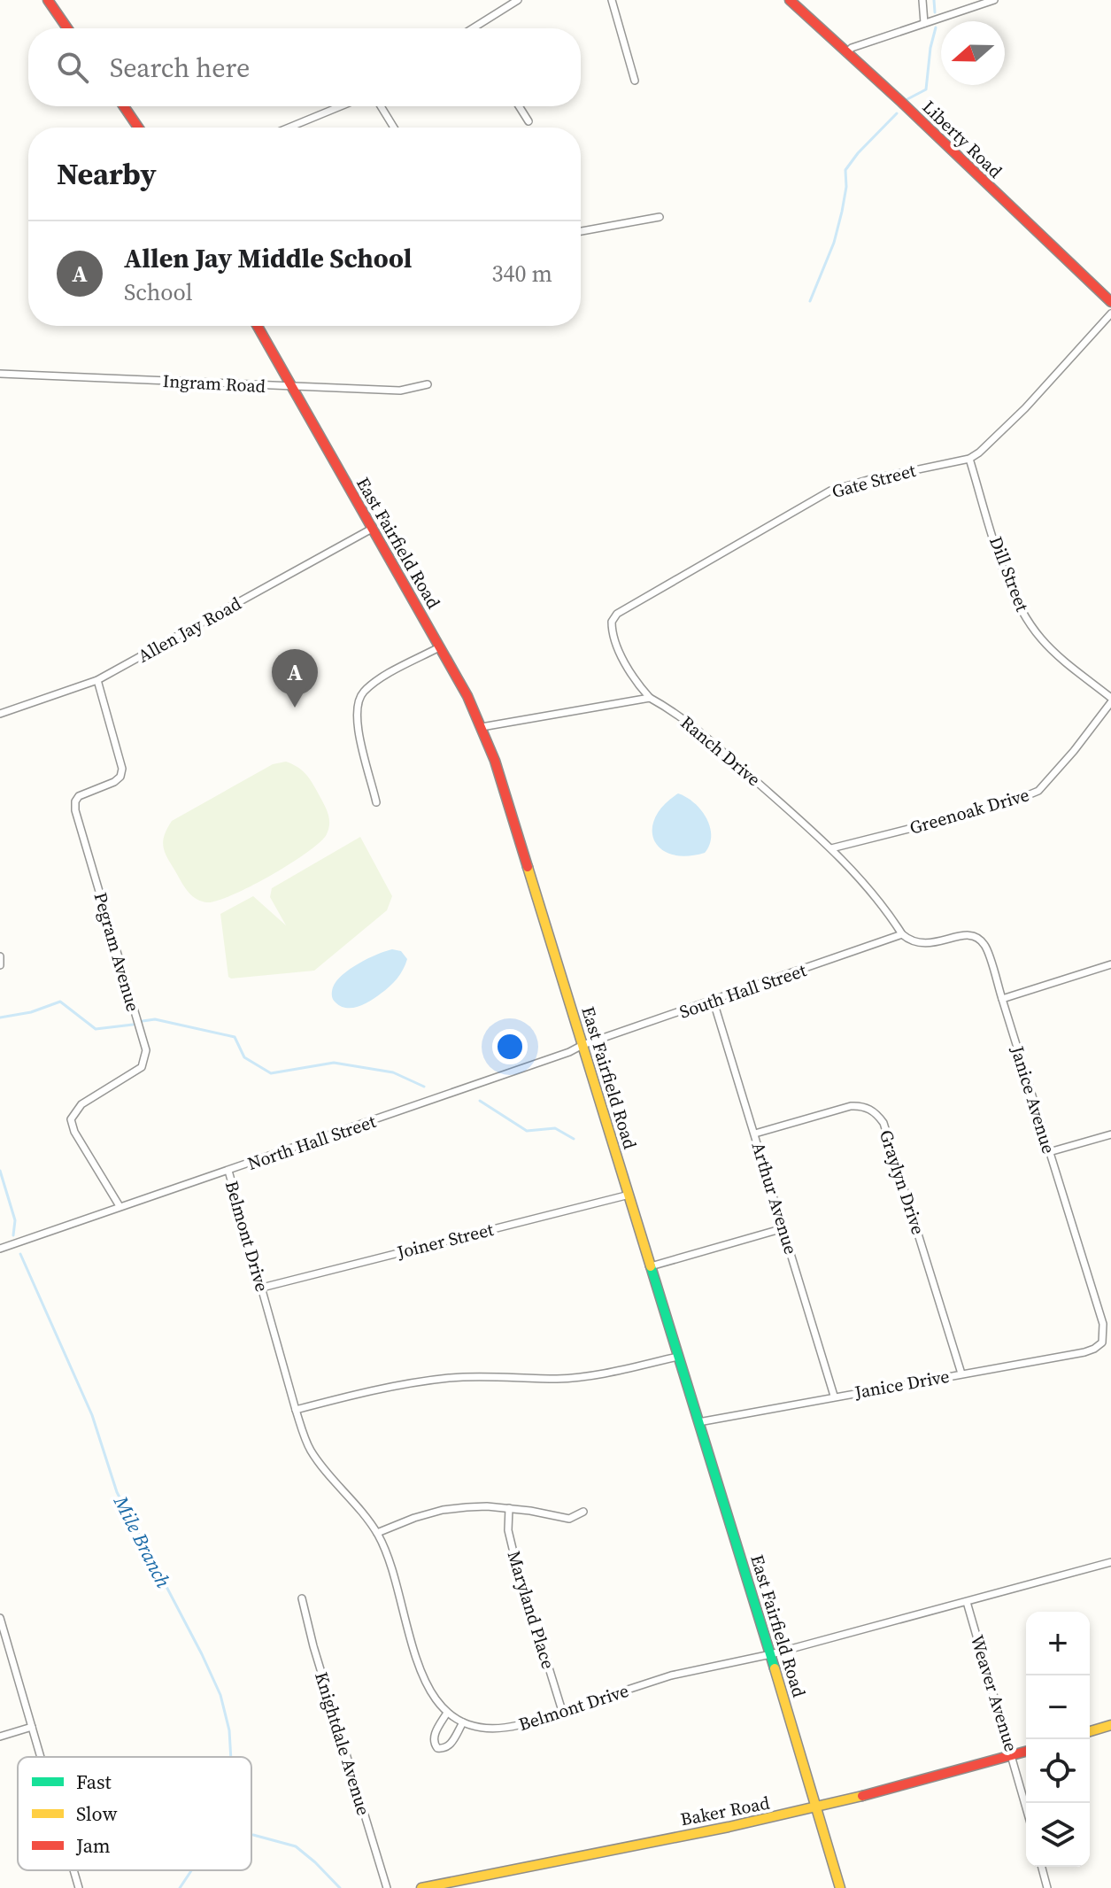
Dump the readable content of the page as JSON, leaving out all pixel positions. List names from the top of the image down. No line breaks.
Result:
{"streets":{"main road":["Liberty Road","East Fairfield Road","Baker Road"],"street":["Ingram Road","Gate Street","Dill Street","Allen Jay Road","Ranch Drive","Greenoak Drive","Pegram Avenue","South Hall Street","Janice Avenue","North Hall Street","Graylyn Drive","Arthur Avenue","Belmont Drive","Joiner Street","Janice Drive","Maryland Place","Weaver Avenue","Knightdale Avenue"]},"crossings":[["Ingram Road","East Fairfield Road"],["Gate Street","Dill Street"],["Gate Street","Ranch Drive"],["East Fairfield Road","Allen Jay Road"],["East Fairfield Road","South Hall Street"],["East Fairfield Road","North Hall Street"],["East Fairfield Road","Belmont Drive"],["East Fairfield Road","Joiner Street"],["East Fairfield Road","Janice Drive"],["East Fairfield Road","Baker Road"],["Dill Street","Greenoak Drive"],["Allen Jay Road","Pegram Avenue"],["Ranch Drive","Greenoak Drive"],["Ranch Drive","South Hall Street"],["Ranch Drive","Janice Avenue"],["Pegram Avenue","North Hall Street"],["South Hall Street","Janice Avenue"],["South Hall Street","North Hall Street"],["South Hall Street","Arthur Avenue"],["Janice Avenue","Janice Drive"],["North Hall Street","Belmont Drive"],["Graylyn Drive","Arthur Avenue"],["Graylyn Drive","Janice Drive"],["Arthur Avenue","Janice Drive"],["Belmont Drive","Joiner Street"],["Belmont Drive","Maryland Place"],["Belmont Drive","Weaver Avenue"],["Weaver Avenue","Baker Road"]],"water":["Mile Branch"],"legend":["Fast","Slow","Jam"],"north":"left","page":{"search":"Search here","heading":"Nearby","list":[{"mark":"A","name":"Allen Jay Middle School","note":"School","value":"340 m"}],"pins":"A","map_buttons":["+","−"]}}
